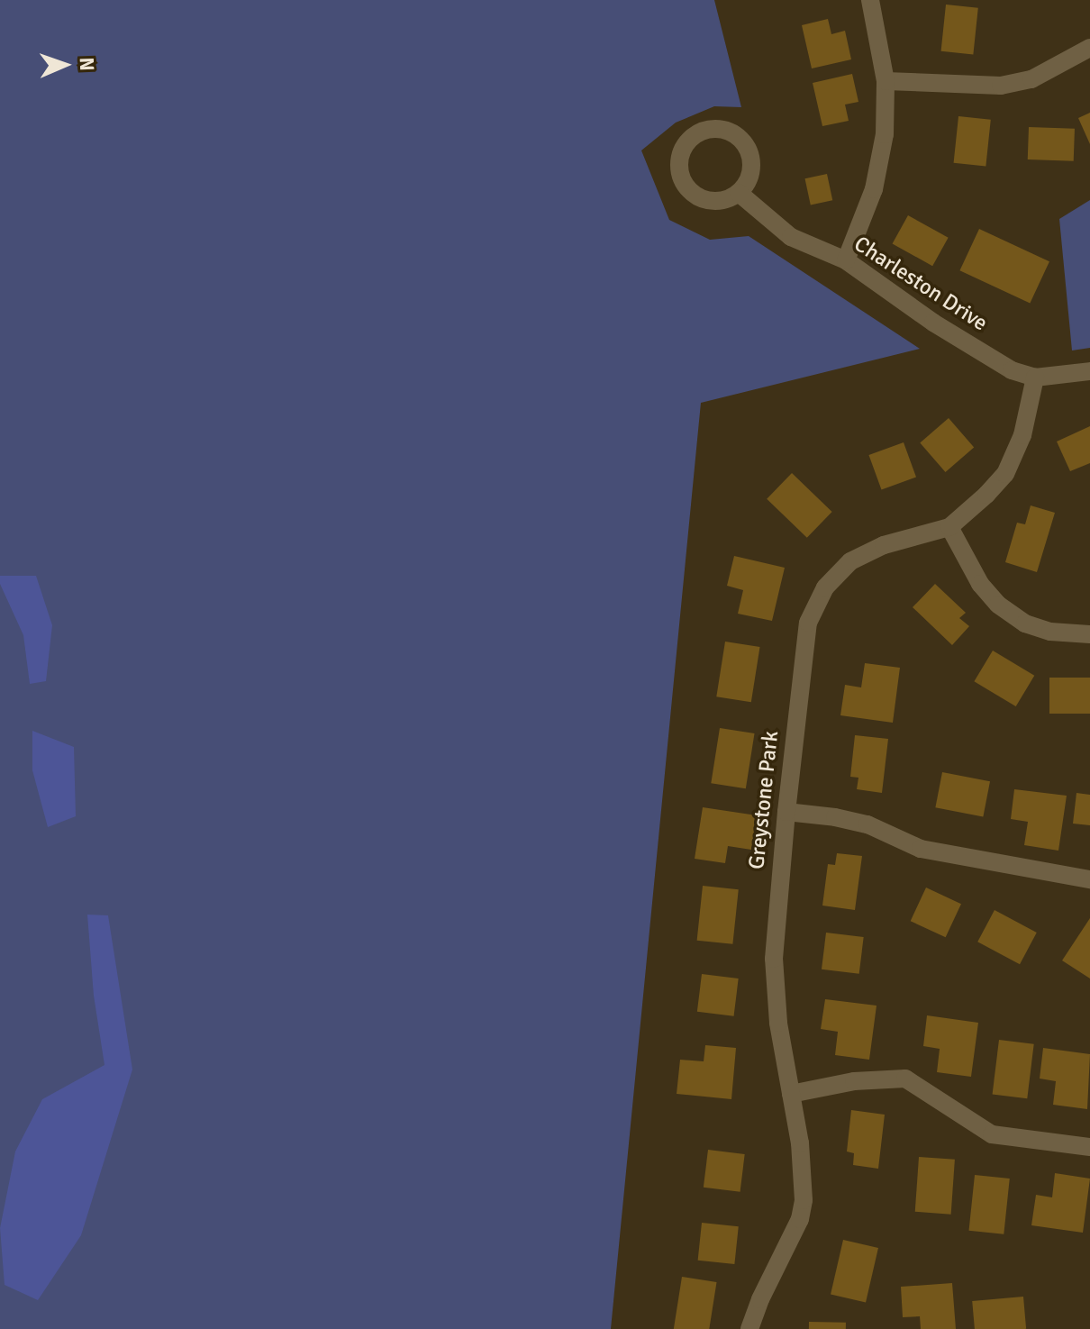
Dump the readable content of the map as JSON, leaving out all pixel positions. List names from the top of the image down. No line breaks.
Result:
{"streets":{"street":["Charleston Drive","Greystone Park"]},"crossings":[["Charleston Drive","Greystone Park"]],"north":"right"}
